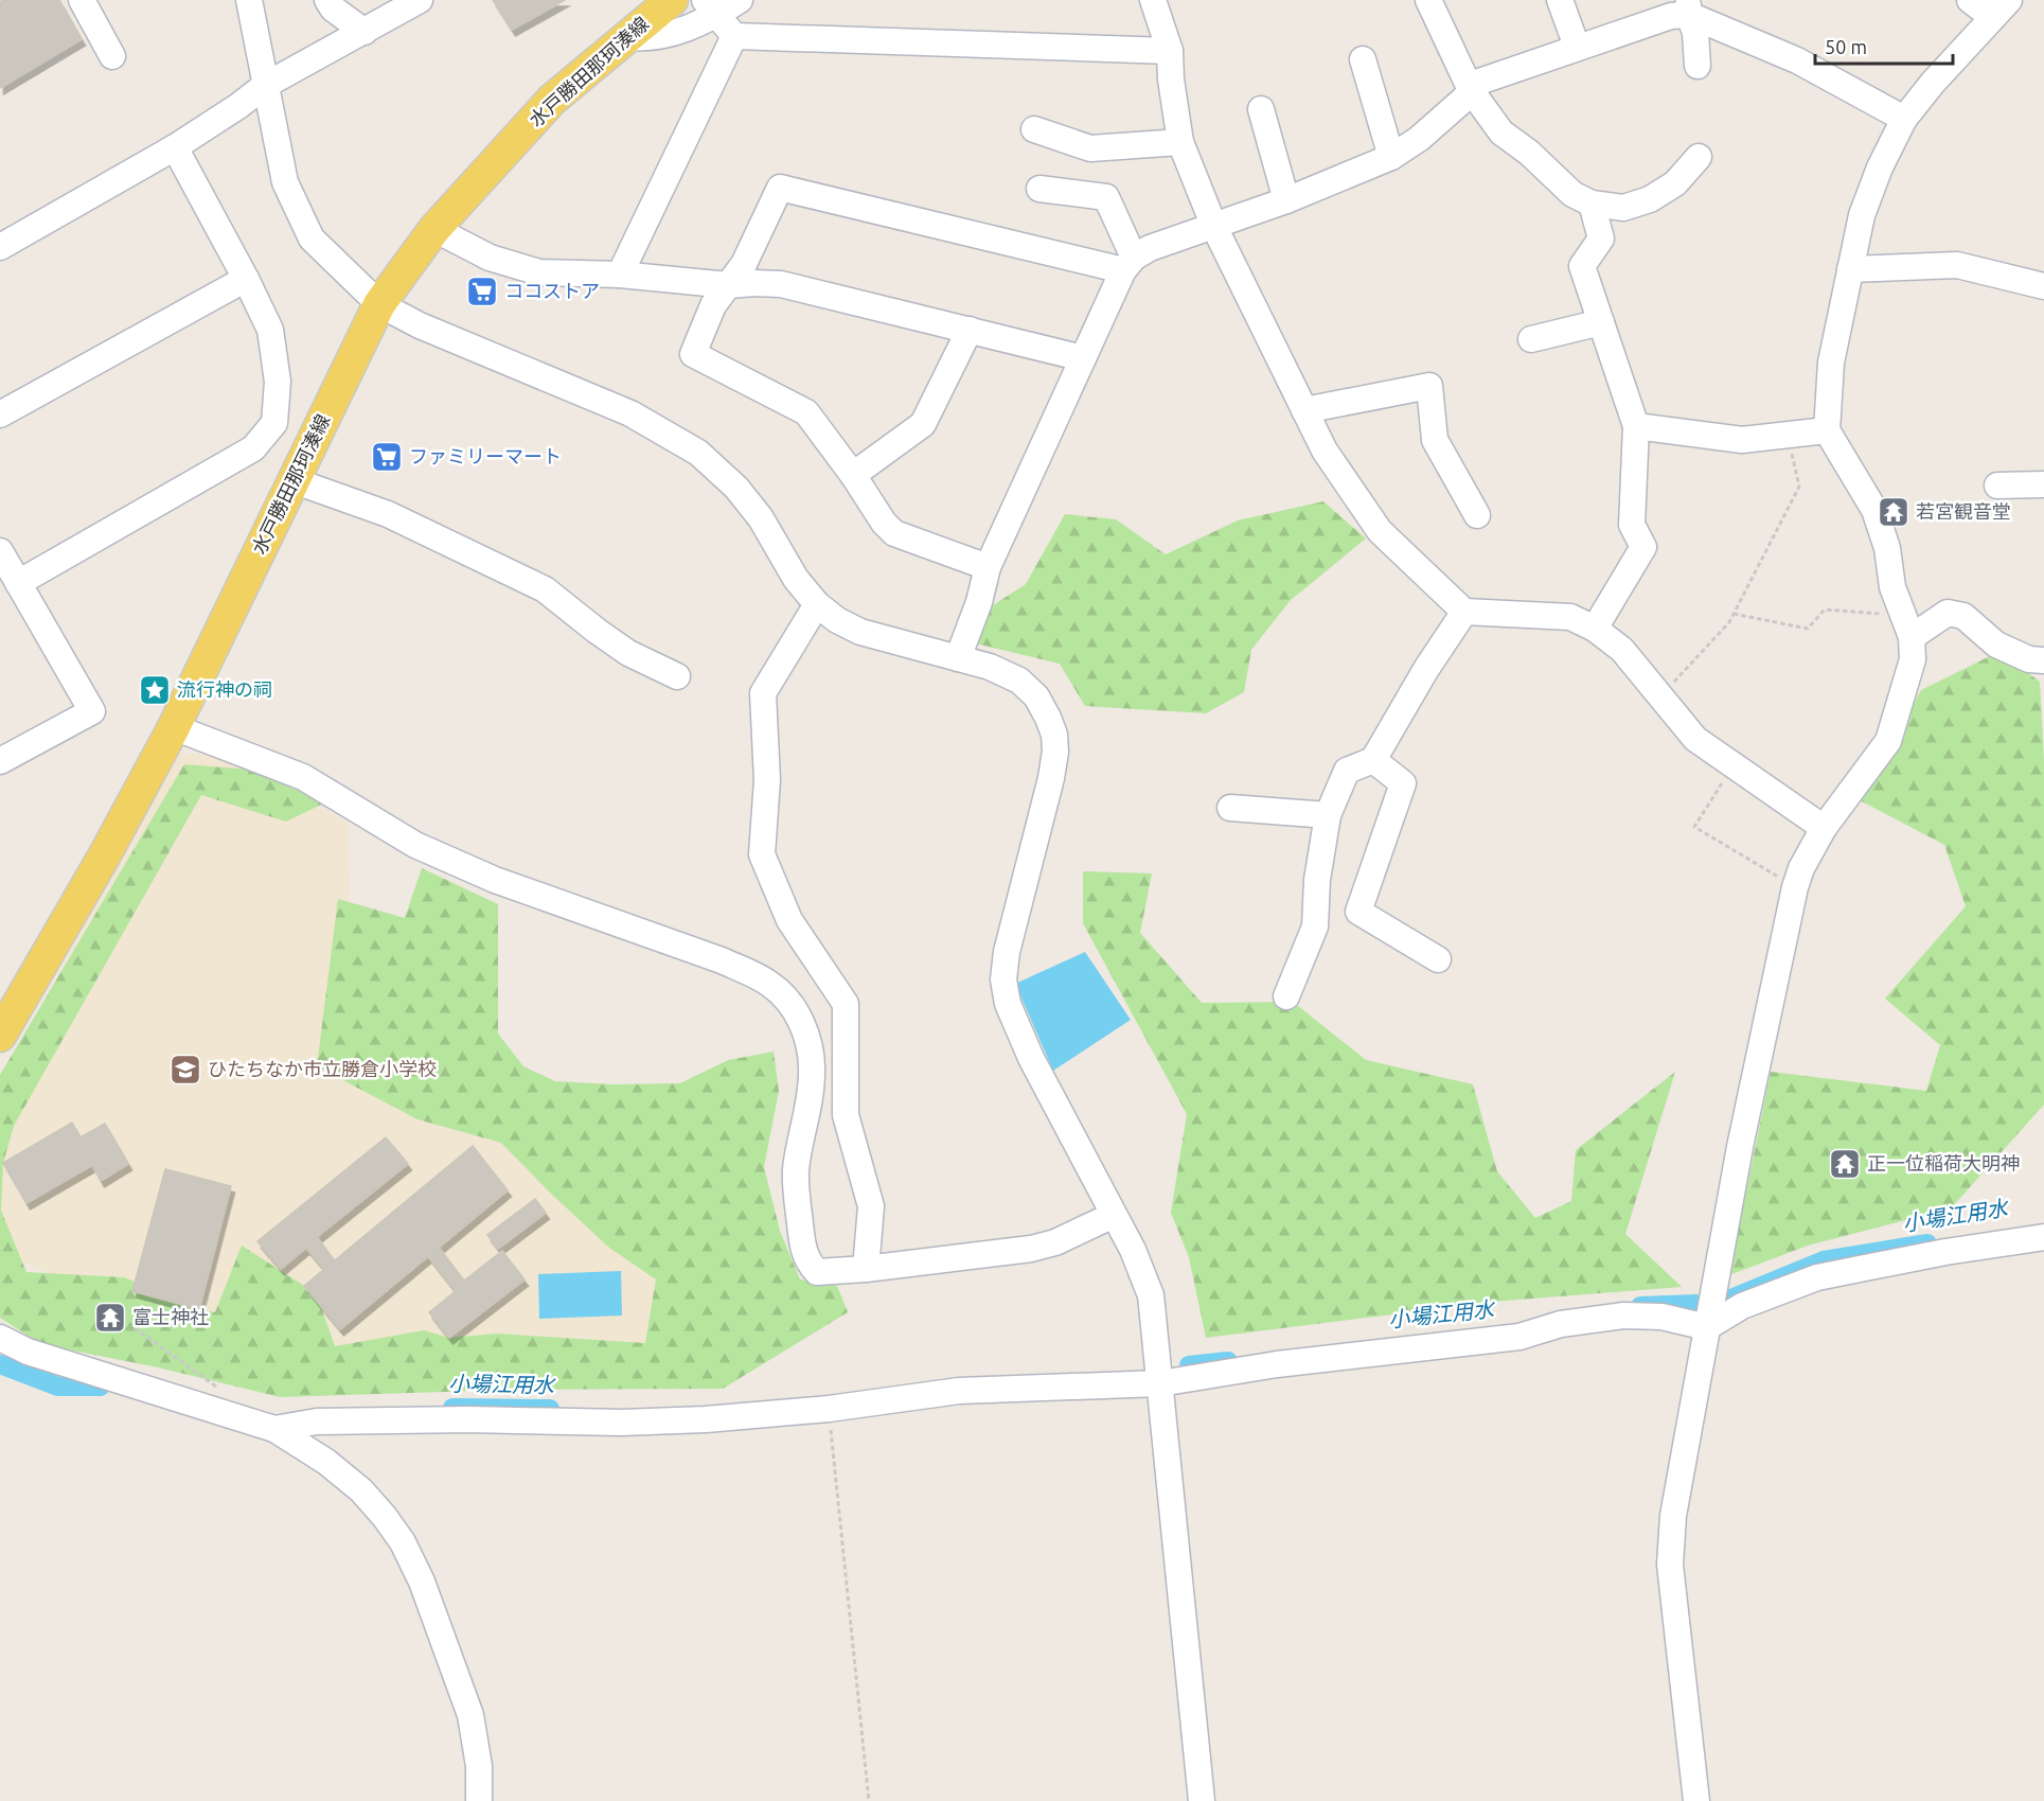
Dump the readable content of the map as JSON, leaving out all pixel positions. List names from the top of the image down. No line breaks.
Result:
{"streets":{"main road":["水戸勝田那珂湊線"]},"water":["小場江用水"],"places":{"supermarket":["ココストア","ファミリーマート"],"temple":["若宮観音堂","正一位稲荷大明神","富士神社"],"place":["流行神の祠"],"school or university":["ひたちなか市立勝倉小学校"]},"scale_bar":"50 m"}
